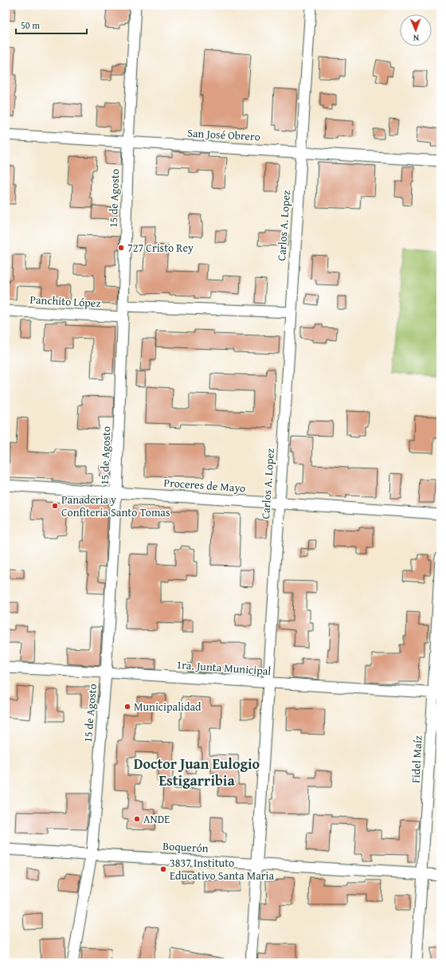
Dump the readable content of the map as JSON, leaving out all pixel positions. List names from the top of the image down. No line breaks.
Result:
{"streets":{"street":["San José Obrero","15 de Agosto","Carlos A. Lopez","Panchito López","Proceres de Mayo","1ra. Junta Municipal","Fidel Maíz","Boquerón"]},"crossings":[["San José Obrero","15 de Agosto"],["San José Obrero","Carlos A. Lopez"],["15 de Agosto","Panchito López"],["15 de Agosto","Proceres de Mayo"],["15 de Agosto","1ra. Junta Municipal"],["15 de Agosto","Boquerón"],["Carlos A. Lopez","Proceres de Mayo"],["Carlos A. Lopez","1ra. Junta Municipal"],["Carlos A. Lopez","Boquerón"],["1ra. Junta Municipal","Fidel Maíz"],["Fidel Maíz","Boquerón"]],"districts":["Doctor Juan Eulogio Estigarribia"],"places":["727 Cristo Rey","Panaderia y Confiteria Santo Tomas","Municipalidad","ANDE","3837 Instituto Educativo Santa Maria"],"scale_bar":"50 m","north":"bottom"}
